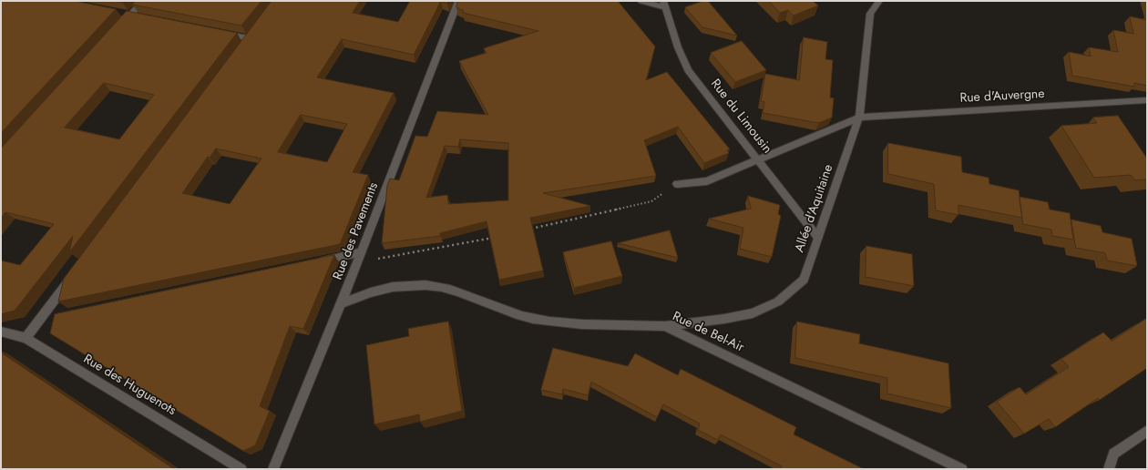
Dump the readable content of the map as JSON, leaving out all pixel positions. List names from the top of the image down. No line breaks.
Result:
{"streets":{"street":["Rue d'Auvergne","Rue du Limousin","Allée d'Aquitaine","Rue des Pavements","Rue de Bel-Air","Rue des Huguenots"]},"crossings":[["Rue d'Auvergne","Rue du Limousin"],["Rue d'Auvergne","Allée d'Aquitaine"],["Rue du Limousin","Allée d'Aquitaine"],["Allée d'Aquitaine","Rue de Bel-Air"],["Rue des Pavements","Rue de Bel-Air"]]}
